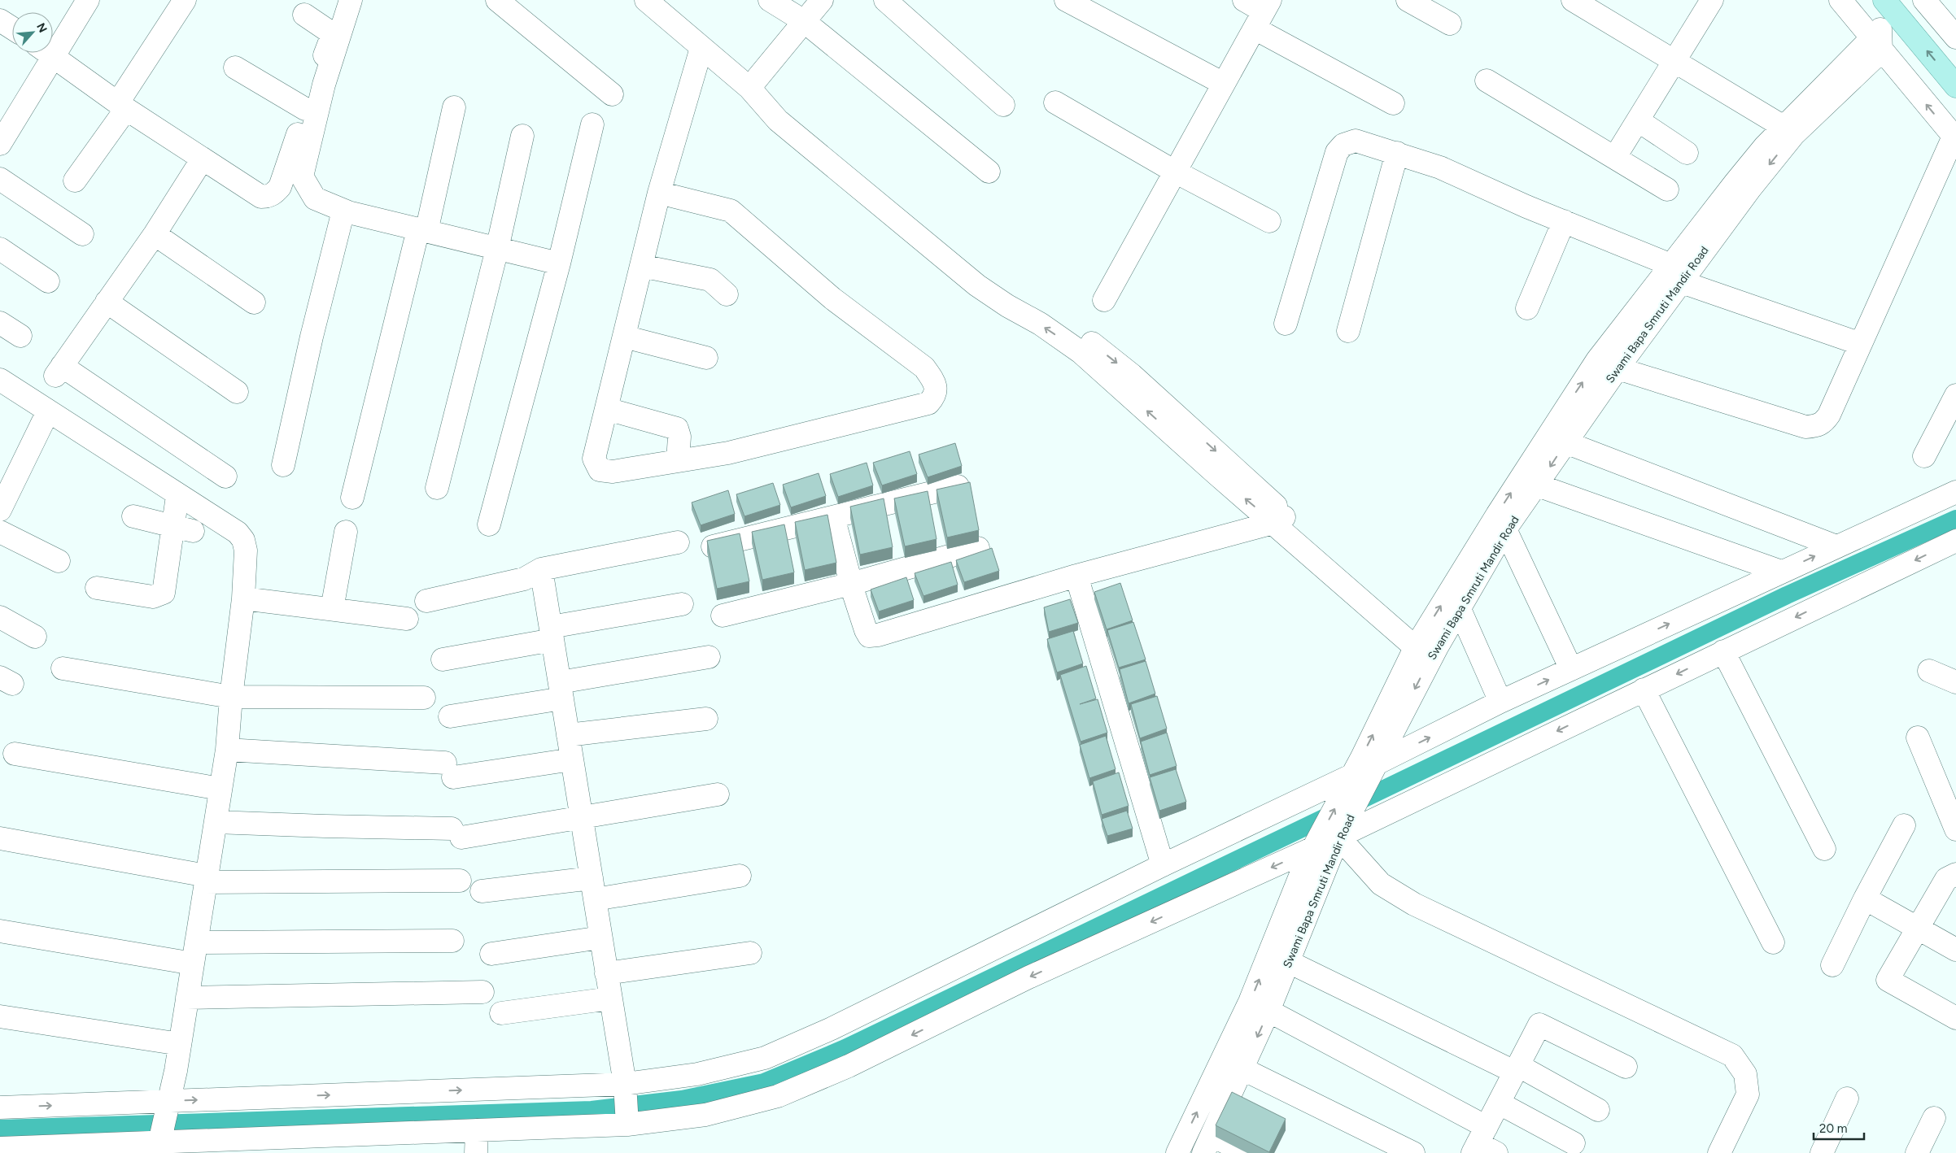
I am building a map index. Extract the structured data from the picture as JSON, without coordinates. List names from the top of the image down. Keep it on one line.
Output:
{"streets":{"street":["Swami Bapa Smruti Mandir Road"]},"scale_bar":"20 m","north":"top right"}
